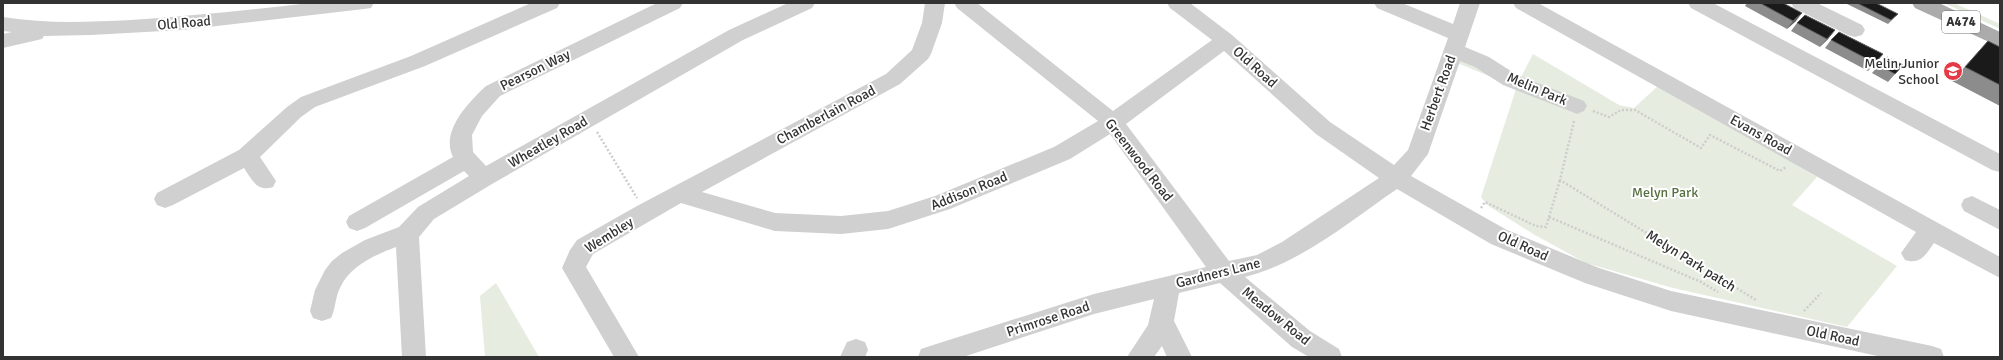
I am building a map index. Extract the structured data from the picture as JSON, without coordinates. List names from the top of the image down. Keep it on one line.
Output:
{"streets":{"main road":["A474"],"street":["Old Road","Pearson Way","Melin Park","Herbert Road","Chamberlain Road","Evans Road","Wheatley Road","Greenwood Road","Addison Road","Wembley","Gardners Lane","Meadow Road","Primrose Road"],"path":["Melyn Park patch"]},"crossings":[["Old Road","Herbert Road"],["Old Road","Addison Road"],["Old Road","Gardners Lane"],["Pearson Way","Wheatley Road"],["Melin Park","Herbert Road"],["Herbert Road","Gardners Lane"],["Chamberlain Road","Addison Road"],["Chamberlain Road","Wembley"],["Greenwood Road","Addison Road"],["Greenwood Road","Gardners Lane"],["Greenwood Road","Meadow Road"],["Addison Road","Wembley"],["Gardners Lane","Meadow Road"],["Gardners Lane","Primrose Road"]],"parks":["Melyn Park"],"places":{"school or university":["Melin Junior School"]}}
